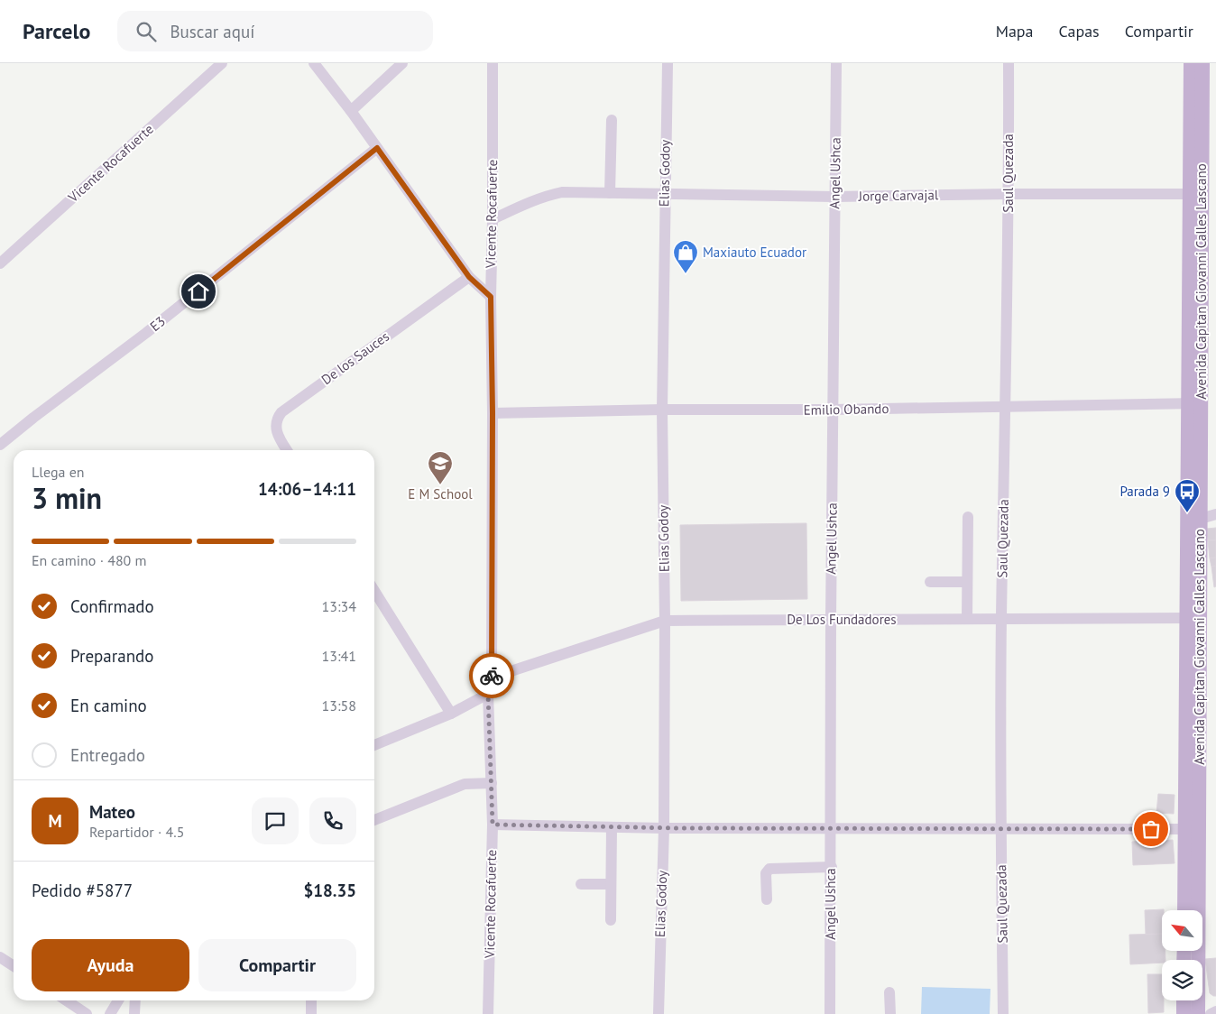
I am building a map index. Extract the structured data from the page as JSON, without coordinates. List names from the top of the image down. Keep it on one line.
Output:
{"streets":{"main road":["Avenida Capitan Giovanni Calles Lascano"],"street":["Vicente Rocafuerte","Elias Godoy","Angel Ushca","Saul Quezada","Jorge Carvajal","E3","De los Sauces","Emilio Obando","De Los Fundadores"]},"crossings":[["Vicente Rocafuerte","Jorge Carvajal"],["Vicente Rocafuerte","Emilio Obando"],["Vicente Rocafuerte","De Los Fundadores"],["Elias Godoy","Jorge Carvajal"],["Elias Godoy","Emilio Obando"],["Elias Godoy","De Los Fundadores"],["Angel Ushca","Jorge Carvajal"],["Angel Ushca","Emilio Obando"],["Angel Ushca","De Los Fundadores"],["Saul Quezada","Jorge Carvajal"],["Saul Quezada","Emilio Obando"],["Saul Quezada","De Los Fundadores"],["Jorge Carvajal","Avenida Capitan Giovanni Calles Lascano"],["Avenida Capitan Giovanni Calles Lascano","Emilio Obando"],["Avenida Capitan Giovanni Calles Lascano","De Los Fundadores"]],"places":{"shop":["Maxiauto Ecuador"],"school or university":["E M School"],"bus stop":["Parada 9"]},"north":"top left","page":{"header":"Parcelo","search":"Buscar aquí","nav":["Mapa","Capas","Compartir"],"heading":["3 min","Llega en","14:06–14:11"],"panel":["Mateo","Repartidor · 4.5","Pedido #5877","$18.35"],"bar":"En camino · 480 m","list":[["Confirmado","13:34"],["Preparando","13:41"],["En camino","13:58"],"Entregado"],"round":"M","buttons":["Ayuda","Compartir"]}}
